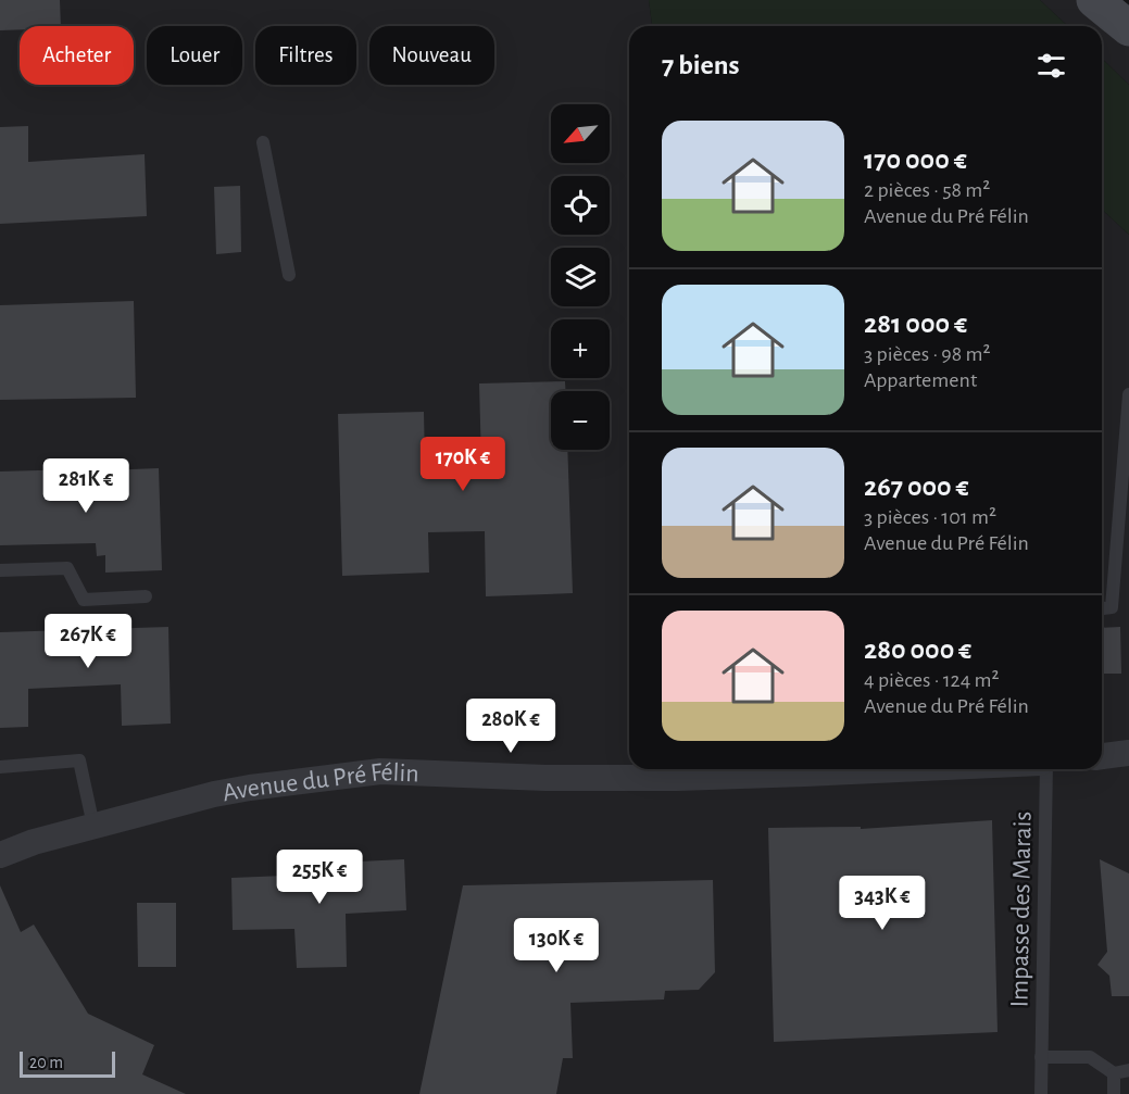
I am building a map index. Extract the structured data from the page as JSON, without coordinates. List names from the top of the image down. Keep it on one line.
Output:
{"streets":{"street":["Avenue du Pré Félin"],"lane":["Impasse des Marais"]},"scale_bar":"20 m","north":"bottom left","page":{"chip":["Acheter","Louer","Filtres","Nouveau"],"heading":"7 biens","map_buttons":["+","−"],"list":[{"name":"170 000 €","note":"2 pièces · 58 m² · Avenue du Pré Félin"},{"name":"281 000 €","note":"3 pièces · 98 m² · Appartement"},{"name":"267 000 €","note":"3 pièces · 101 m² · Avenue du Pré Félin"},{"name":"280 000 €","note":"4 pièces · 124 m² · Avenue du Pré Félin"}],"price":["170K €","281K €","267K €","280K €","255K €","343K €","130K €"],"scale":"20 m"}}
